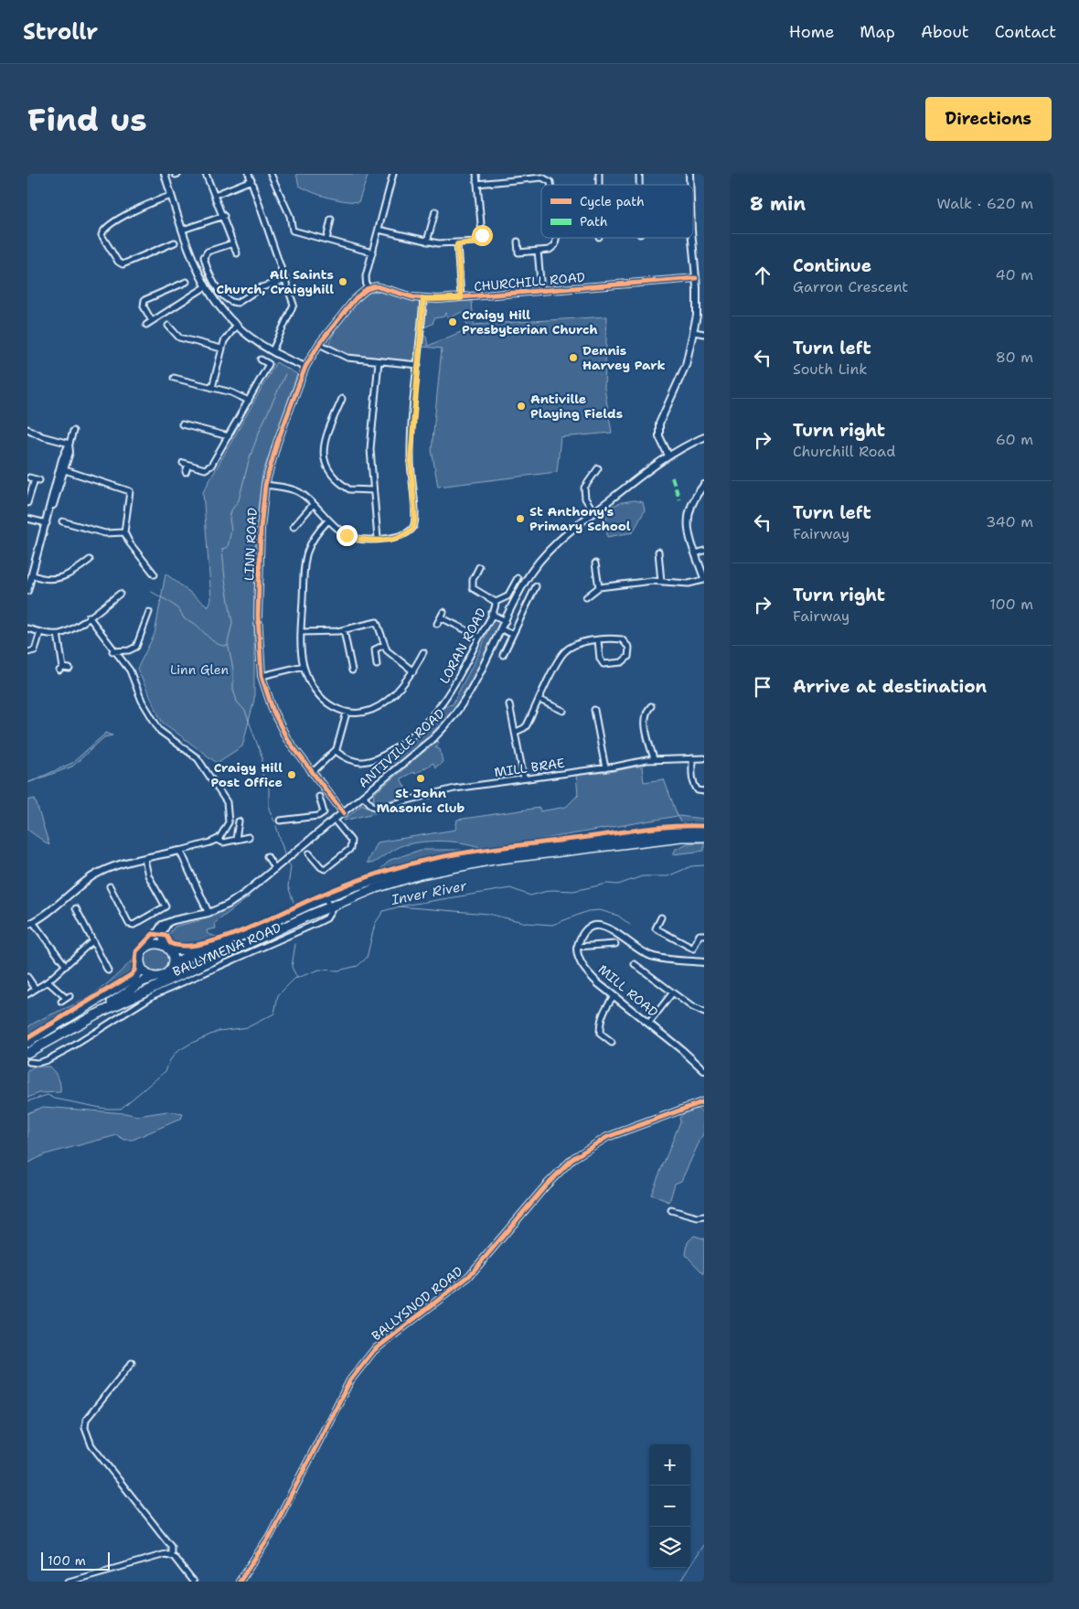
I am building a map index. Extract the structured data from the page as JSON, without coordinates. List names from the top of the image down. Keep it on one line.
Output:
{"streets":{"highway":["BALLYMENA ROAD"],"street":["CHURCHILL ROAD","LINN ROAD","LORAN ROAD","ANTIVILLE ROAD","MILL BRAE","MILL ROAD","BALLYSNOD ROAD"]},"crossings":[["CHURCHILL ROAD","LINN ROAD"],["LINN ROAD","ANTIVILLE ROAD"],["ANTIVILLE ROAD","MILL BRAE"],["ANTIVILLE ROAD","BALLYMENA ROAD"]],"water":["Inver River"],"parks":["Linn Glen"],"places":["All Saints Church, Craigyhill","Craigy Hill Presbyterian Church","Dennis Harvey Park","Antiville Playing Fields","St Anthony's Primary School","Craigy Hill Post Office","St John Masonic Club"],"legend":["Cycle path","Path"],"scale_bar":"100 m","page":{"header":"Strollr","nav":["Home","Map","About","Contact"],"buttons":"Directions","title":"Find us","heading":["8 min","Walk · 620 m"],"list":[["Continue","Garron Crescent","40 m"],["Turn left","South Link","80 m"],["Turn right","Churchill Road","60 m"],["Turn left","Fairway","340 m"],["Turn right","Fairway","100 m"],"Arrive at destination"],"map_buttons":["+","−"],"scale":"100 m"}}
